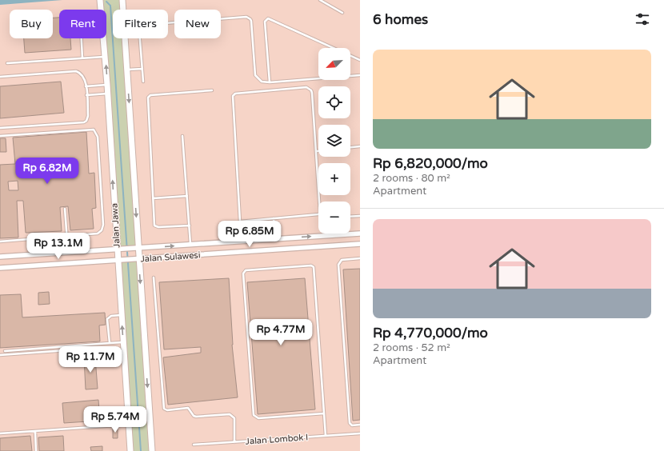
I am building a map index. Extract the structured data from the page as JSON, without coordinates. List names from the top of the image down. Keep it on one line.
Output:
{"streets":{"street":["Jalan Jawa","Jalan Sulawesi"],"lane":["Jalan Lombok I"]},"crossings":[["Jalan Jawa","Jalan Sulawesi"]],"north":"bottom left","page":{"heading":"6 homes","chip":["Buy","Rent","Filters","New"],"list":[{"name":"Rp 6,820,000/mo","note":"2 rooms · 80 m² · Apartment"},{"name":"Rp 4,770,000/mo","note":"2 rooms · 52 m² · Apartment"}],"map_buttons":["+","−"],"price":["Rp 6.82M","Rp 6.85M","Rp 13.1M","Rp 4.77M","Rp 11.7M","Rp 5.74M"]}}
